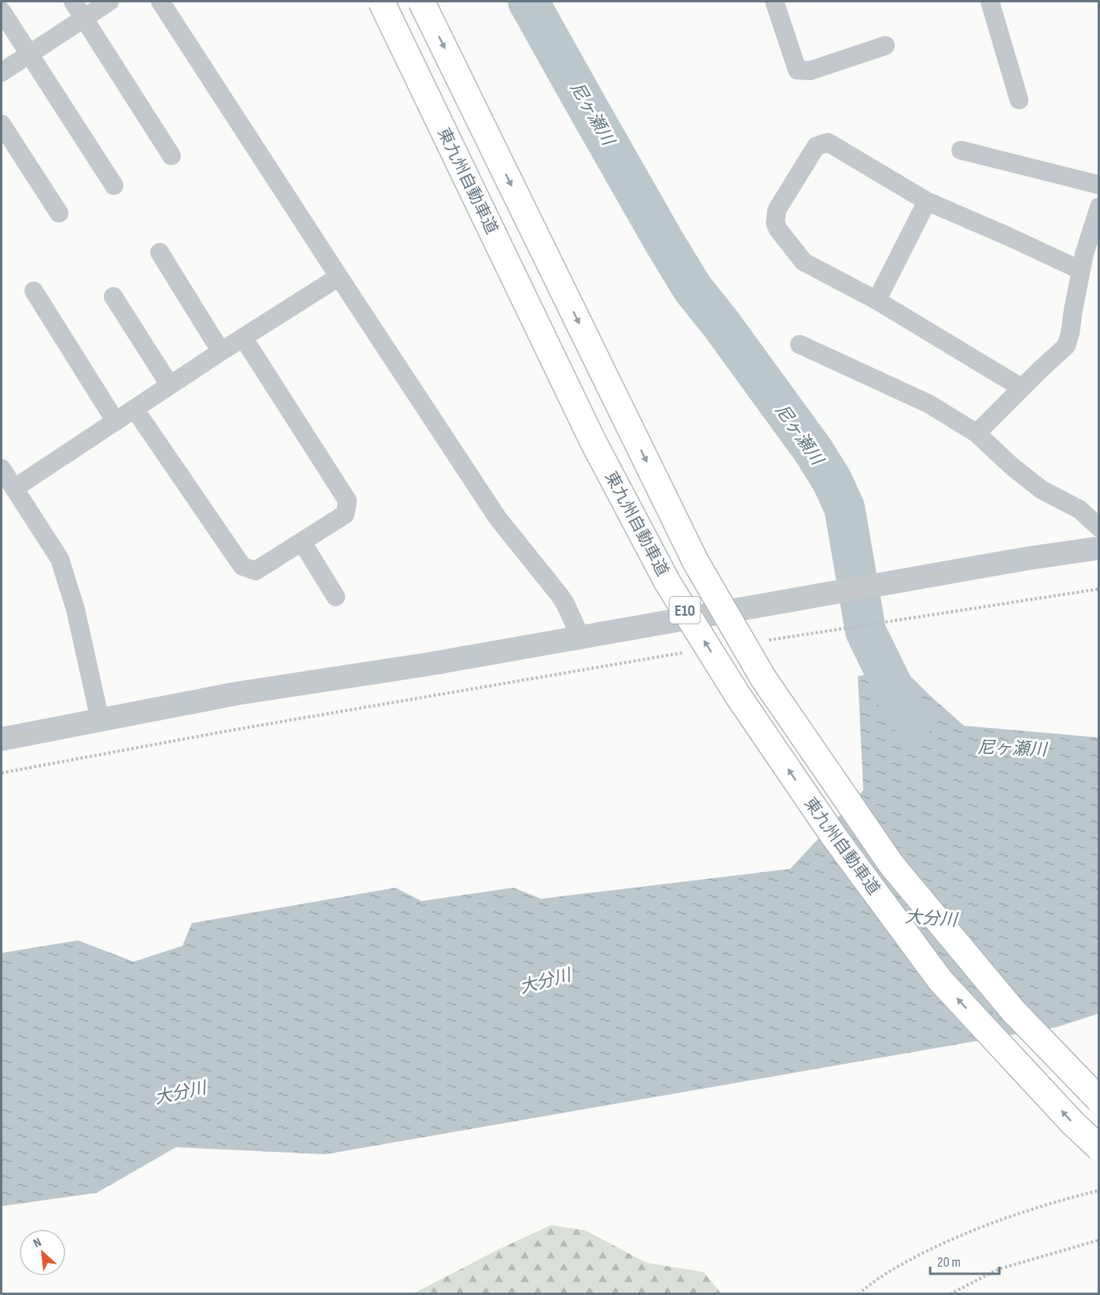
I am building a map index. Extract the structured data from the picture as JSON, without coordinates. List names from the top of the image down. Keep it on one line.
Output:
{"streets":{"highway":["東九州自動車道","E10"]},"water":["尼ヶ瀬川","大分川"],"scale_bar":"20 m","north":"top left"}
